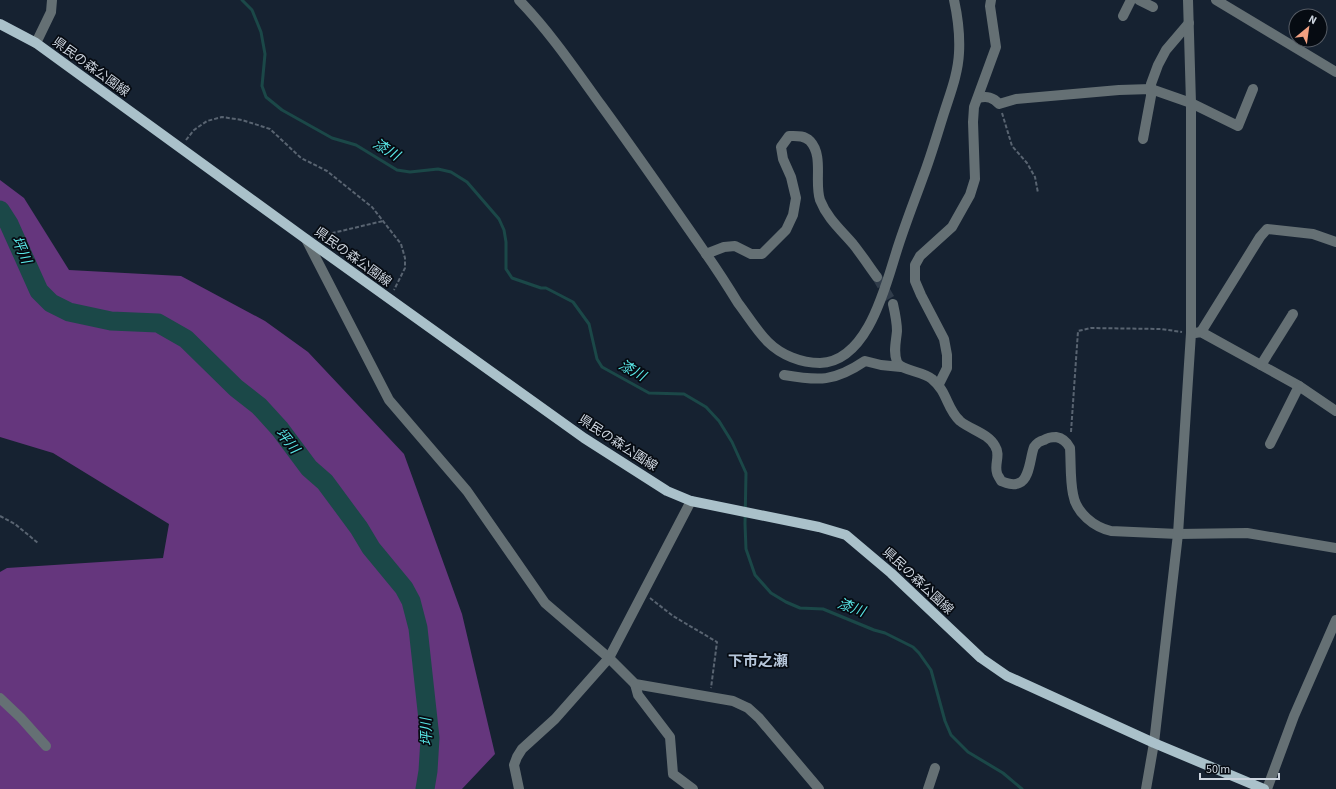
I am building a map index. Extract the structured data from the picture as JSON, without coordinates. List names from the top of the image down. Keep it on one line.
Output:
{"streets":{"main road":["県民の森公園線"]},"districts":["下市之瀬"],"water":["漆川","坪川"],"scale_bar":"50 m","north":"top right"}
